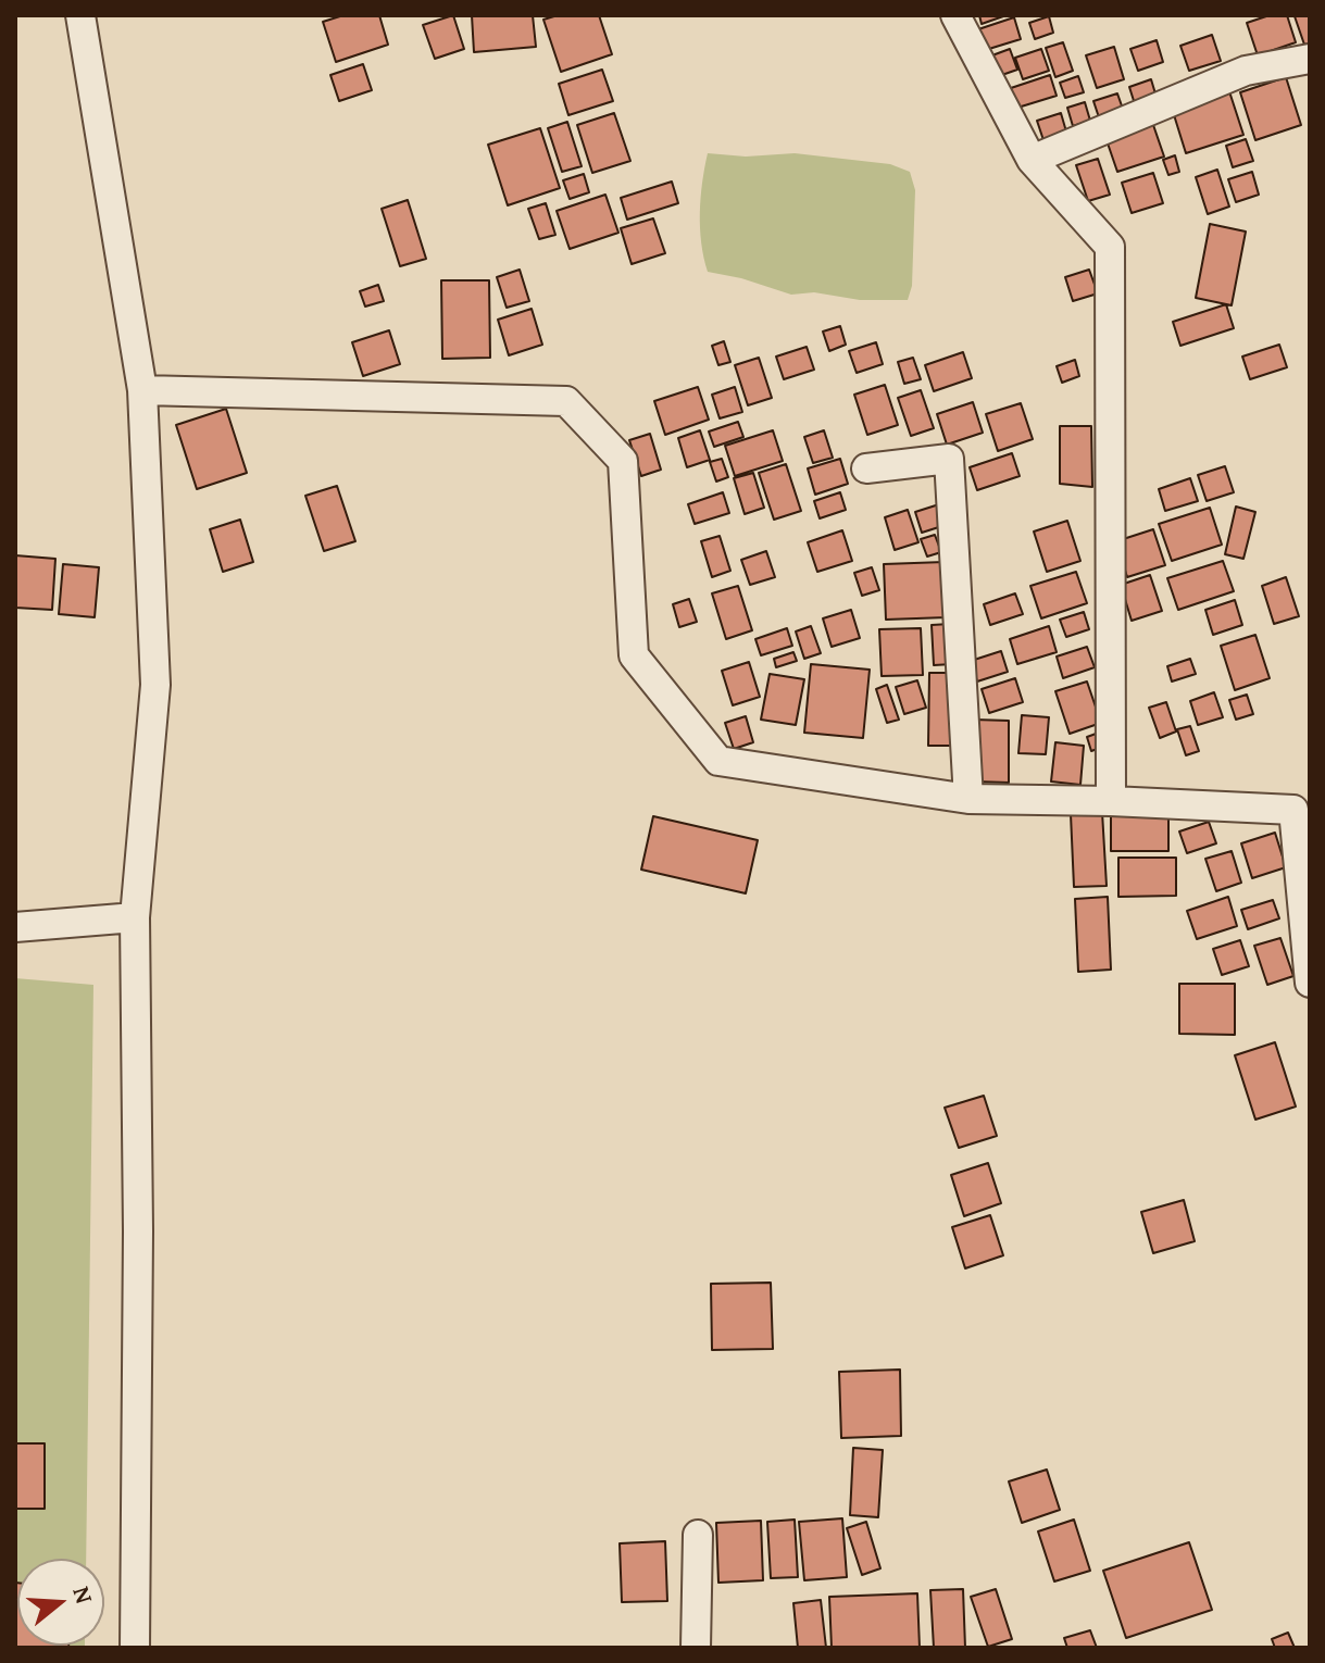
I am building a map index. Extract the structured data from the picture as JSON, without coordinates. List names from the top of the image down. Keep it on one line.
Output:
{"north":"right"}
